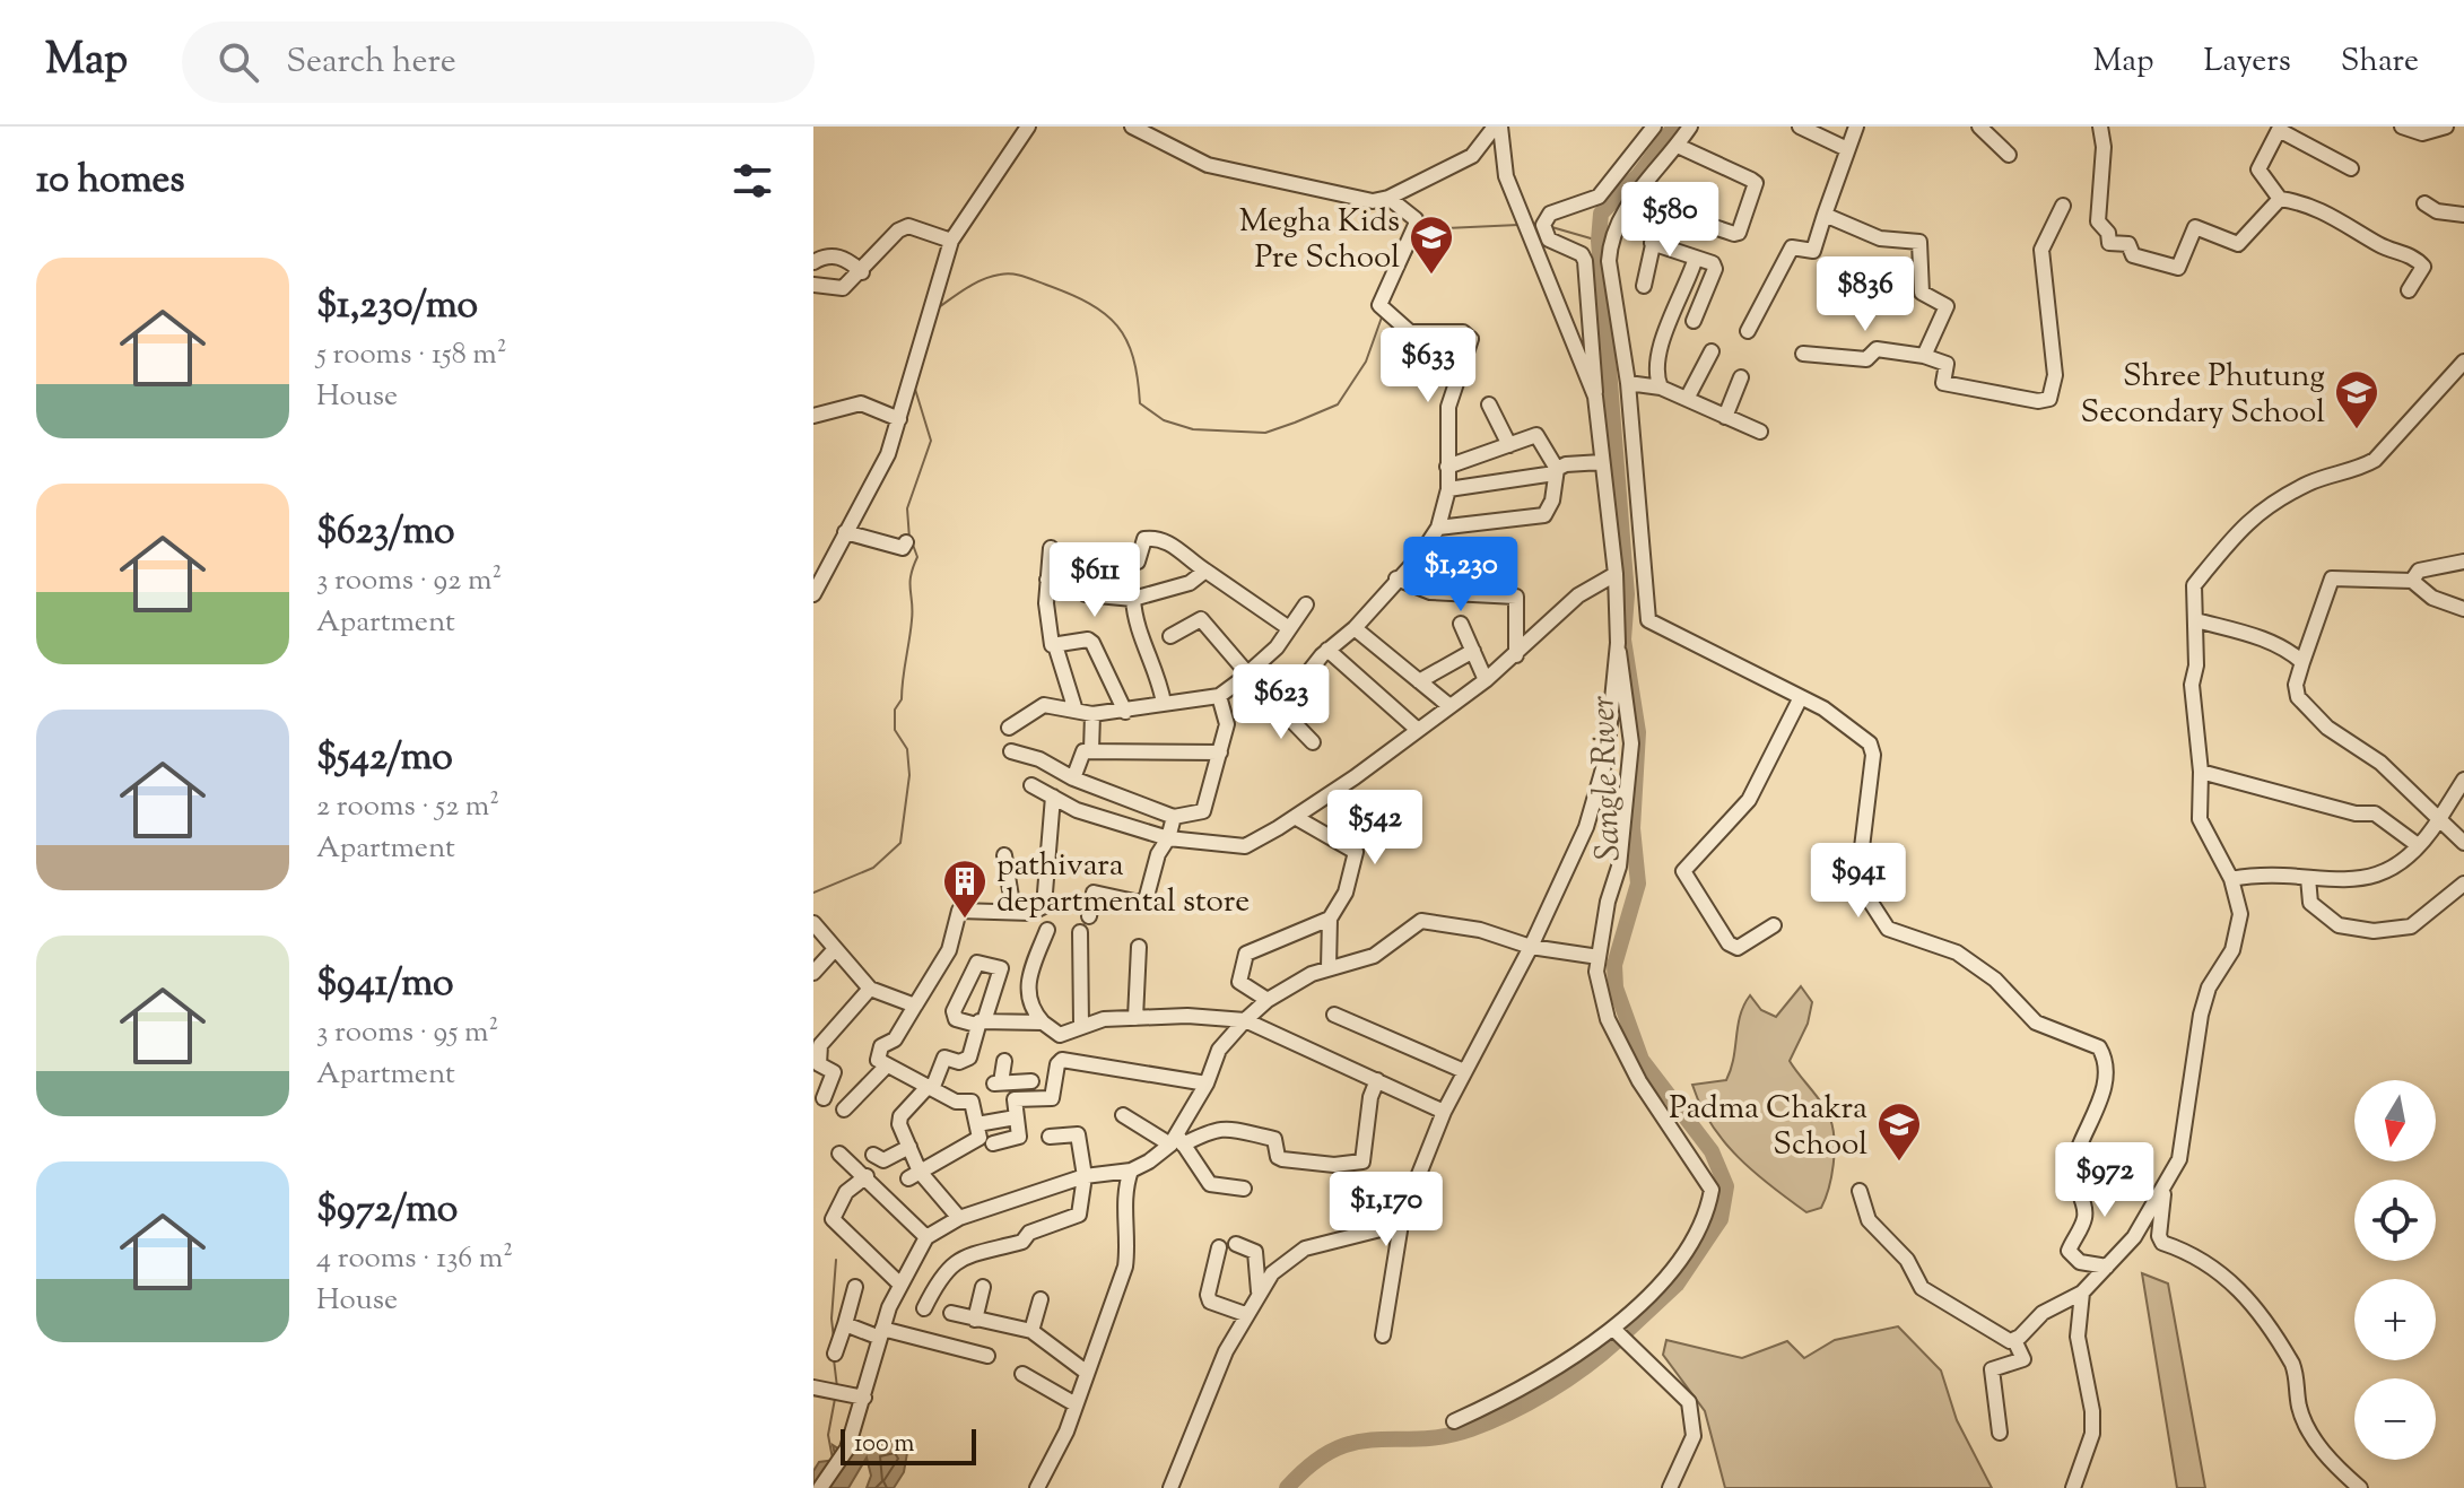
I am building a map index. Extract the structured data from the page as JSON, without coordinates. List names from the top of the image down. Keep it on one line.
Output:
{"water":["Sangle River"],"places":{"school or university":["Megha Kids Pre School","Shree Phutung Secondary School","Padma Chakra School"],"building":["pathivara departmental store"]},"scale_bar":"100 m","north":"bottom","page":{"header":"Map","search":"Search here","nav":["Map","Layers","Share"],"heading":"10 homes","price":["$580","$836","$633","$1,230","$611","$623","$542","$941","$972","$1,170"],"list":[{"name":"$1,230/mo","note":"5 rooms · 158 m² · House"},{"name":"$623/mo","note":"3 rooms · 92 m² · Apartment"},{"name":"$542/mo","note":"2 rooms · 52 m² · Apartment"},{"name":"$941/mo","note":"3 rooms · 95 m² · Apartment"},{"name":"$972/mo","note":"4 rooms · 136 m² · House"}],"map_buttons":["+","−"],"scale":"100 m"}}
